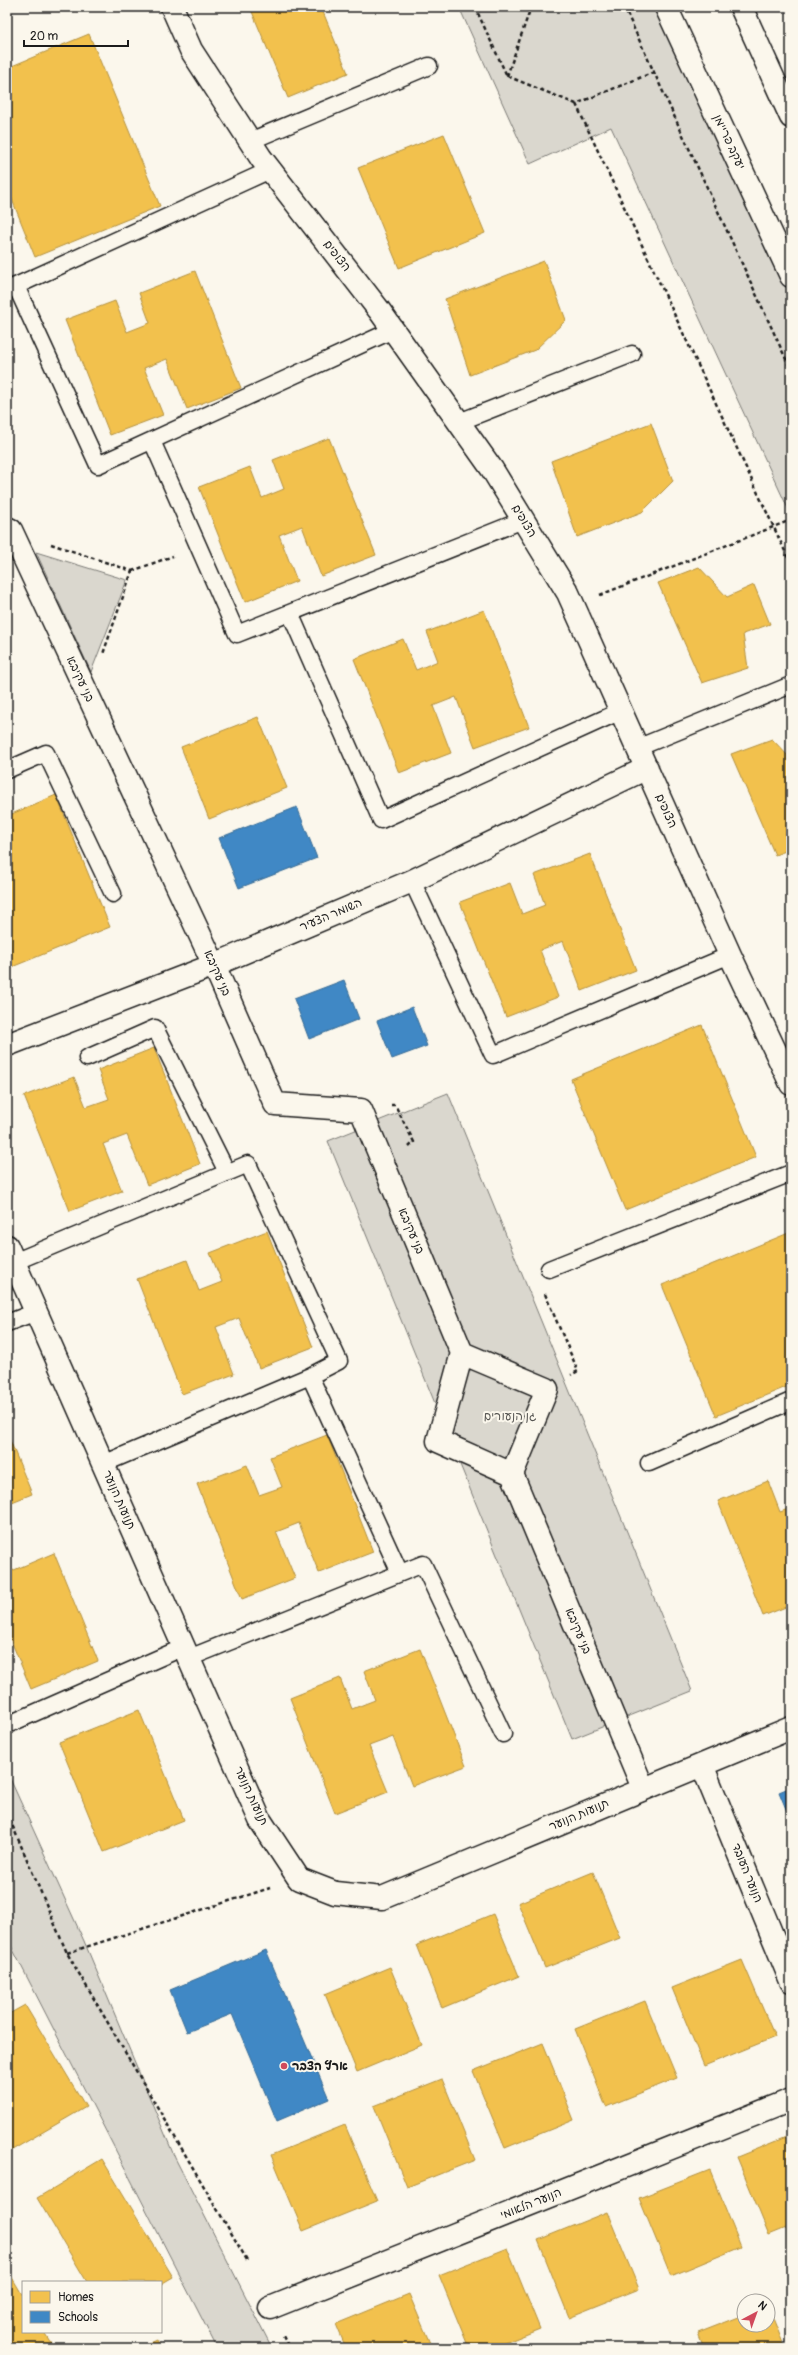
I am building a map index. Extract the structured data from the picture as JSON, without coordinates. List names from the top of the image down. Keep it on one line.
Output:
{"streets":{"street":["יעקב פריימן","הצופים","בני עקיבא","השומר הצעיר","תנועות הנוער","הנוער העובד","הנוער הלאומי"]},"crossings":[["הצופים","השומר הצעיר"],["בני עקיבא","השומר הצעיר"],["בני עקיבא","תנועות הנוער"],["תנועות הנוער","הנוער העובד"]],"parks":["גן הנעורים"],"places":["ארץ הצבר"],"legend":["Homes","Schools"],"scale_bar":"20 m","north":"top right"}
